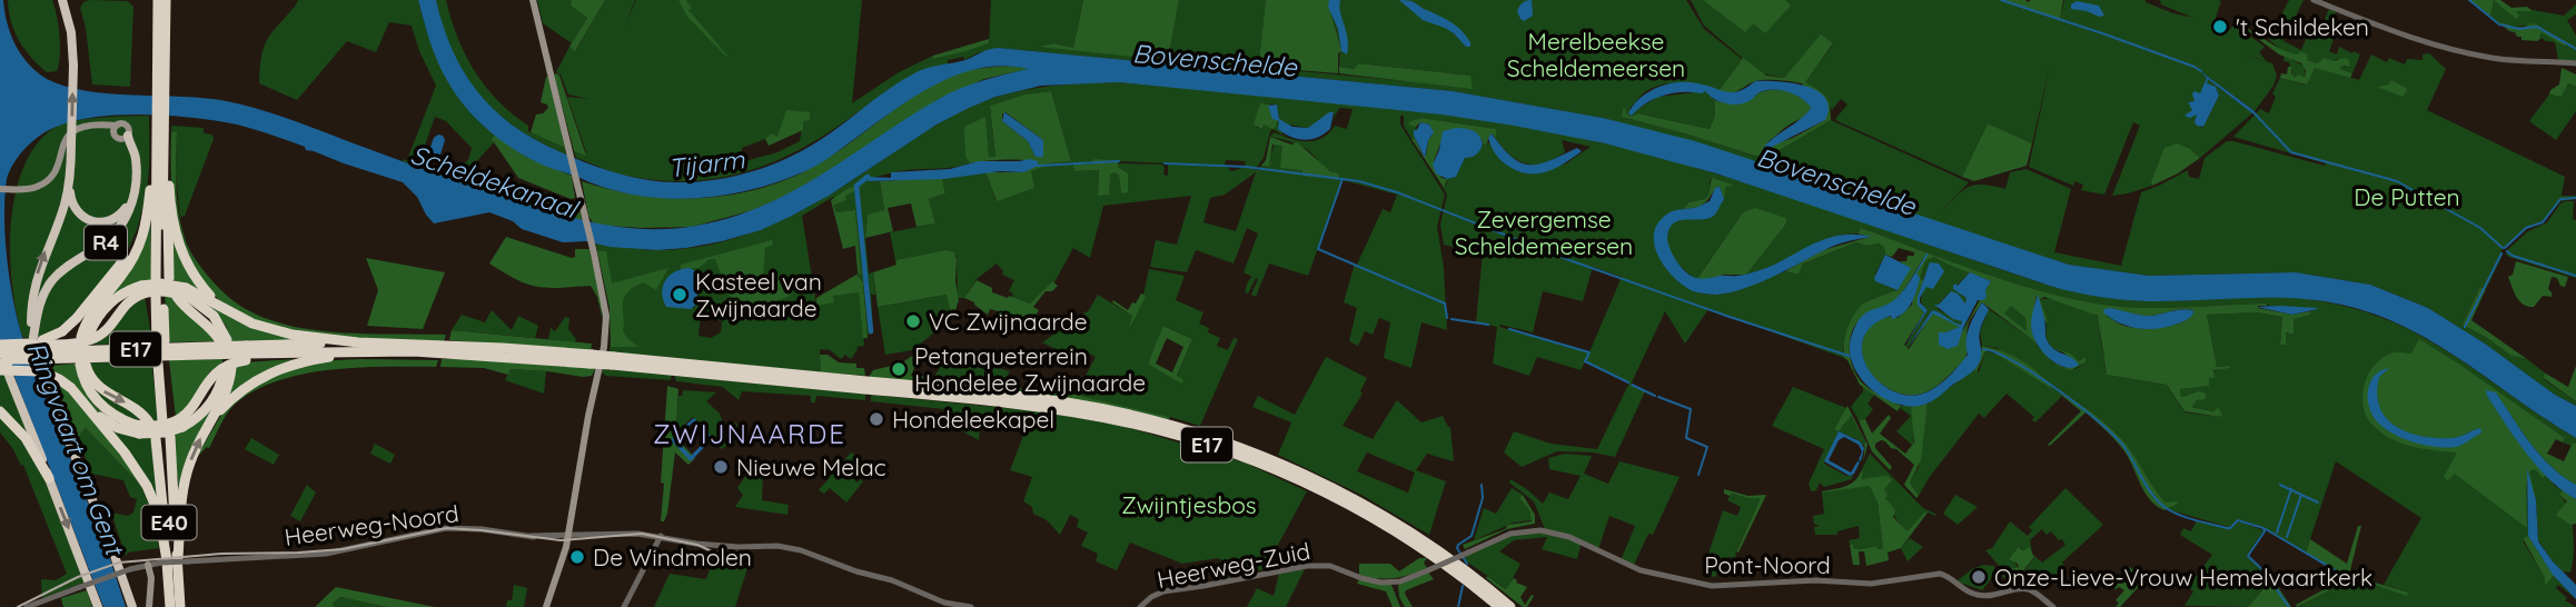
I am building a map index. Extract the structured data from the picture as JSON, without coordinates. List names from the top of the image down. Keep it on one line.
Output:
{"streets":{"highway":["R4","E17","E40"],"street":["Heerweg-Noord","Heerweg-Zuid","Pont-Noord"]},"crossings":[["E40","Heerweg-Noord"],["Heerweg-Zuid","Pont-Noord"]],"districts":["ZWIJNAARDE"],"water":["Bovenschelde","Tijarm","Scheldekanaal","Ringvaart om Gent"],"parks":["Merelbeekse Scheldemeersen","De Putten","Zevergemse Scheldemeersen","Zwijntjesbos"],"places":["'t Schildeken","Kasteel van Zwijnaarde","VC Zwijnaarde","Petanqueterrein Hondelee Zwijnaarde","Hondeleekapel","Nieuwe Melac","De Windmolen","Onze-Lieve-Vrouw Hemelvaartkerk"]}
